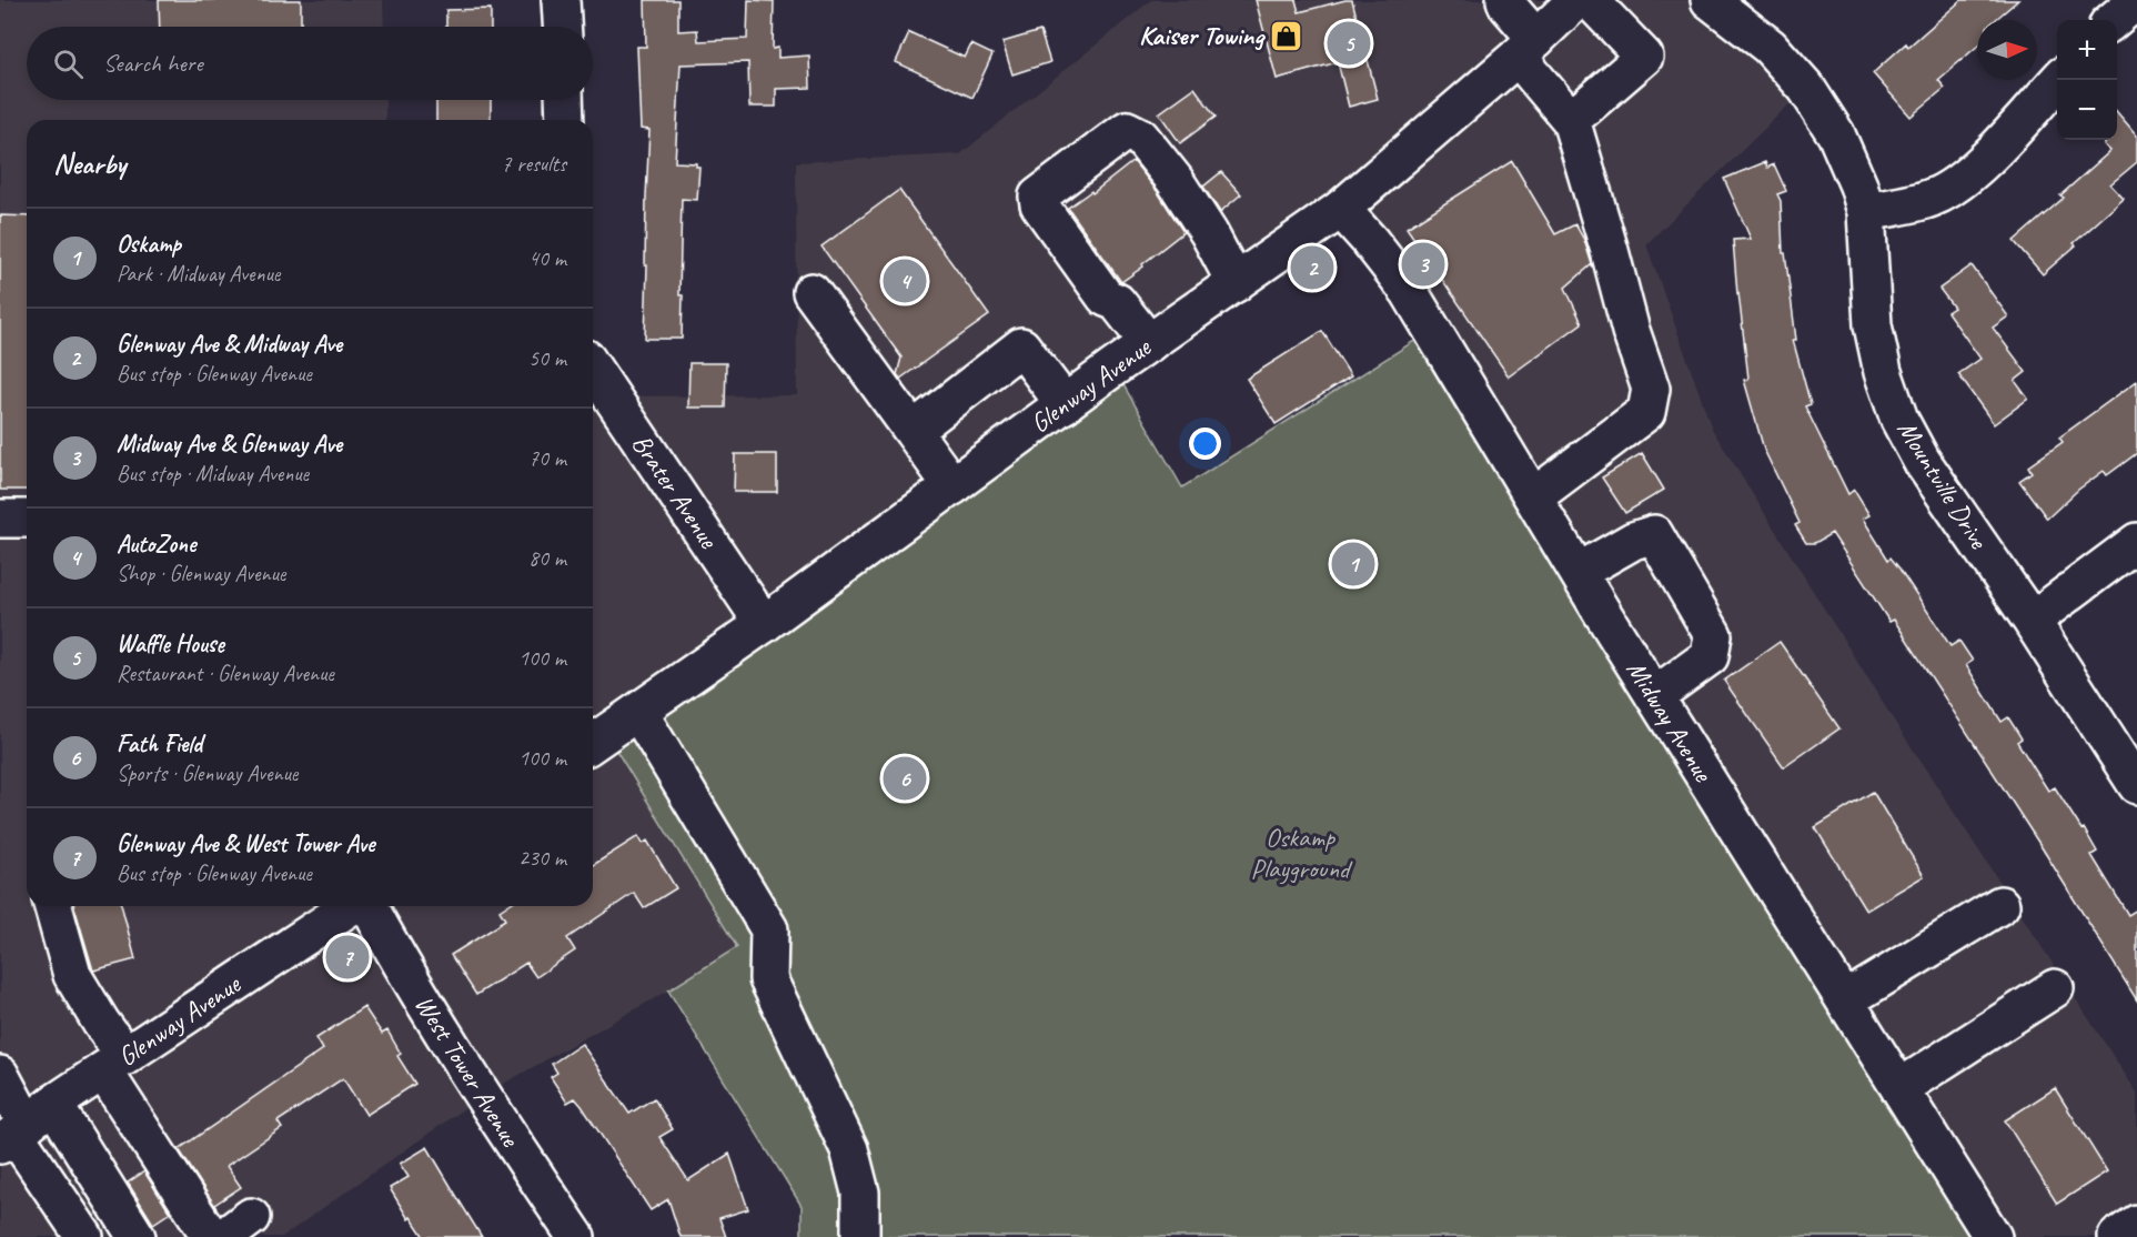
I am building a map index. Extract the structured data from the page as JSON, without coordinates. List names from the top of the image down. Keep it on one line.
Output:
{"streets":{"street":["Glenway Avenue","Mountville Drive","Brater Avenue","Midway Avenue","West Tower Avenue"]},"crossings":[["Glenway Avenue","Brater Avenue"],["Glenway Avenue","Midway Avenue"]],"parks":["Oskamp Playground"],"places":{"shop":["Kaiser Towing"]},"north":"right","page":{"pins":["5","3","2","4","1","6","7"],"map_buttons":["+","−"],"search":"Search here","heading":["Nearby","7 results"],"list":[{"mark":"1","name":"Oskamp","note":"Park · Midway Avenue","value":"40 m"},{"mark":"2","name":"Glenway Ave & Midway Ave","note":"Bus stop · Glenway Avenue","value":"50 m"},{"mark":"3","name":"Midway Ave & Glenway Ave","note":"Bus stop · Midway Avenue","value":"70 m"},{"mark":"4","name":"AutoZone","note":"Shop · Glenway Avenue","value":"80 m"},{"mark":"5","name":"Waffle House","note":"Restaurant · Glenway Avenue","value":"100 m"},{"mark":"6","name":"Fath Field","note":"Sports · Glenway Avenue","value":"100 m"},{"mark":"7","name":"Glenway Ave & West Tower Ave","note":"Bus stop · Glenway Avenue","value":"230 m"}]}}
